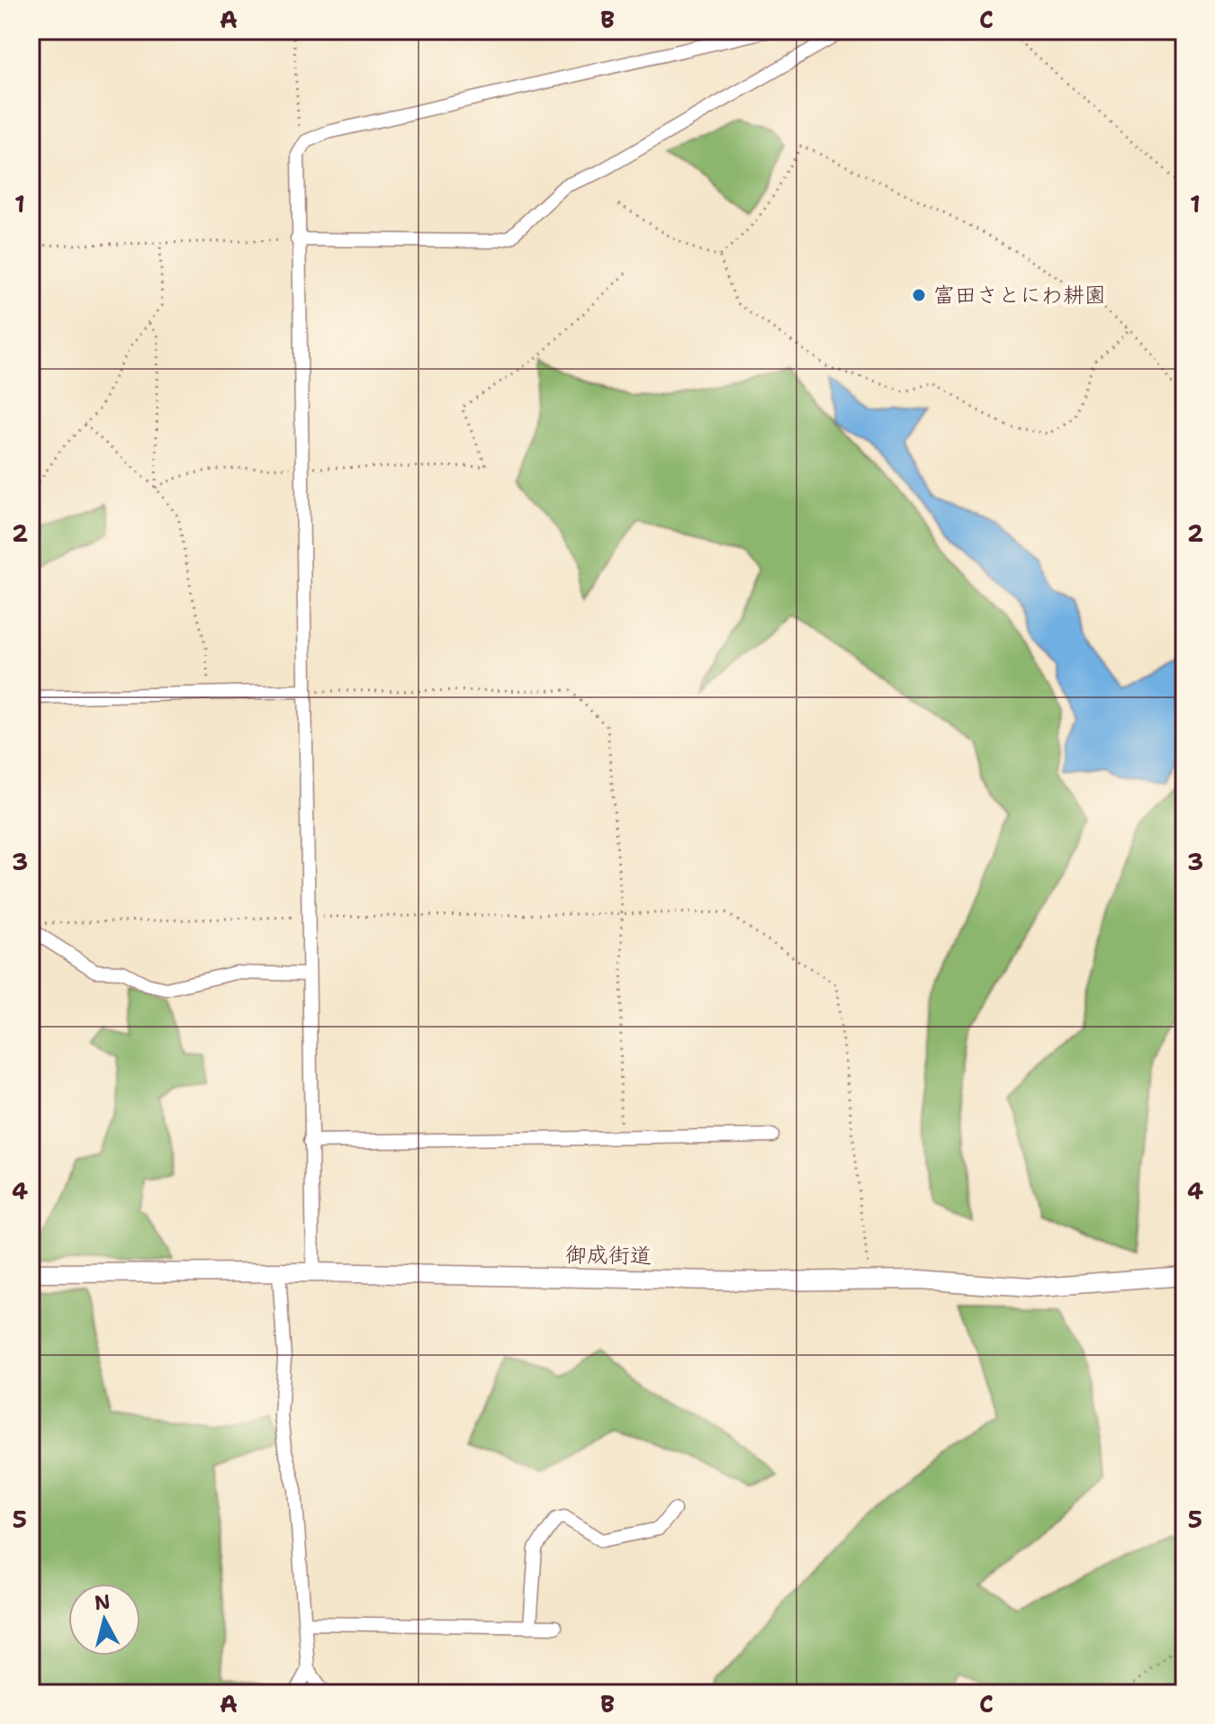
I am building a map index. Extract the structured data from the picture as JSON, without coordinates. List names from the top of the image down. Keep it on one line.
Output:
{"streets":{"street":["御成街道"]},"places":["富田さとにわ耕園"],"north":"top","grid":{"columns":["A","B","C"],"rows":["1","2","3","4","5"]}}
